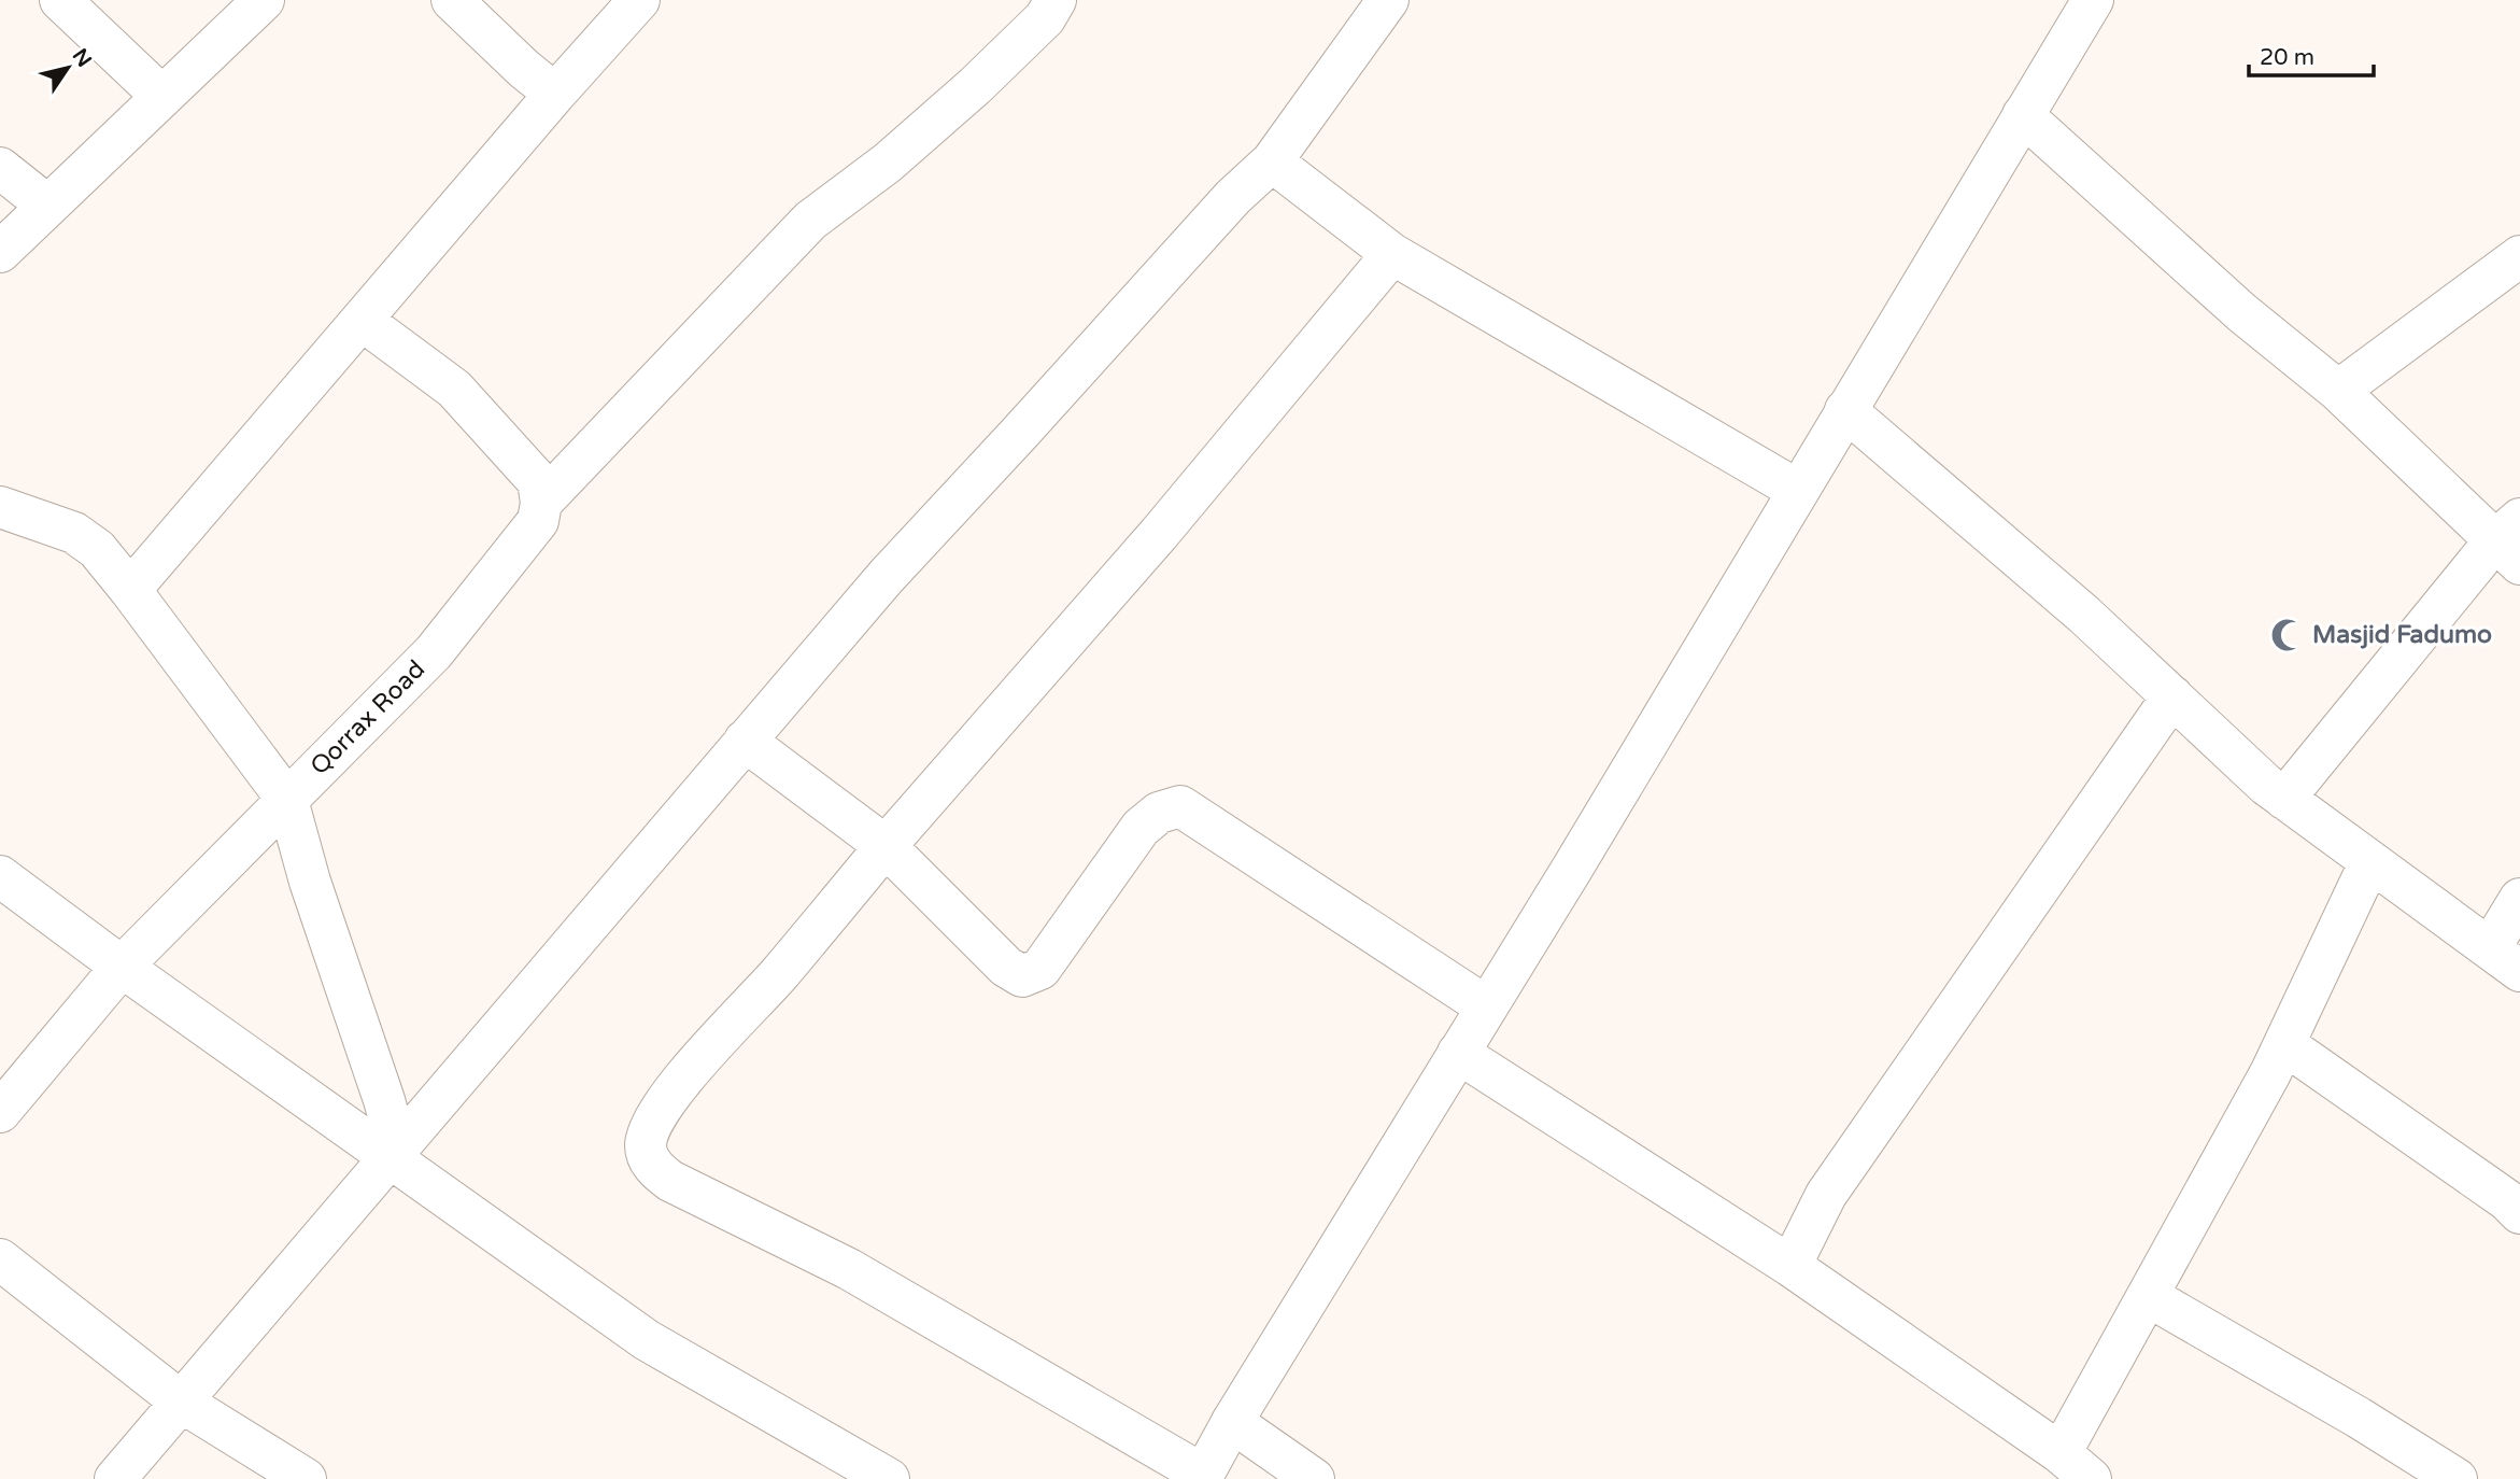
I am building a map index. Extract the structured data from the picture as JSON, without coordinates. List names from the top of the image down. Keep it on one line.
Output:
{"streets":{"street":["Qorrax Road"]},"places":{"mosque":["Masjid Fadumo"]},"scale_bar":"20 m","north":"top right"}
